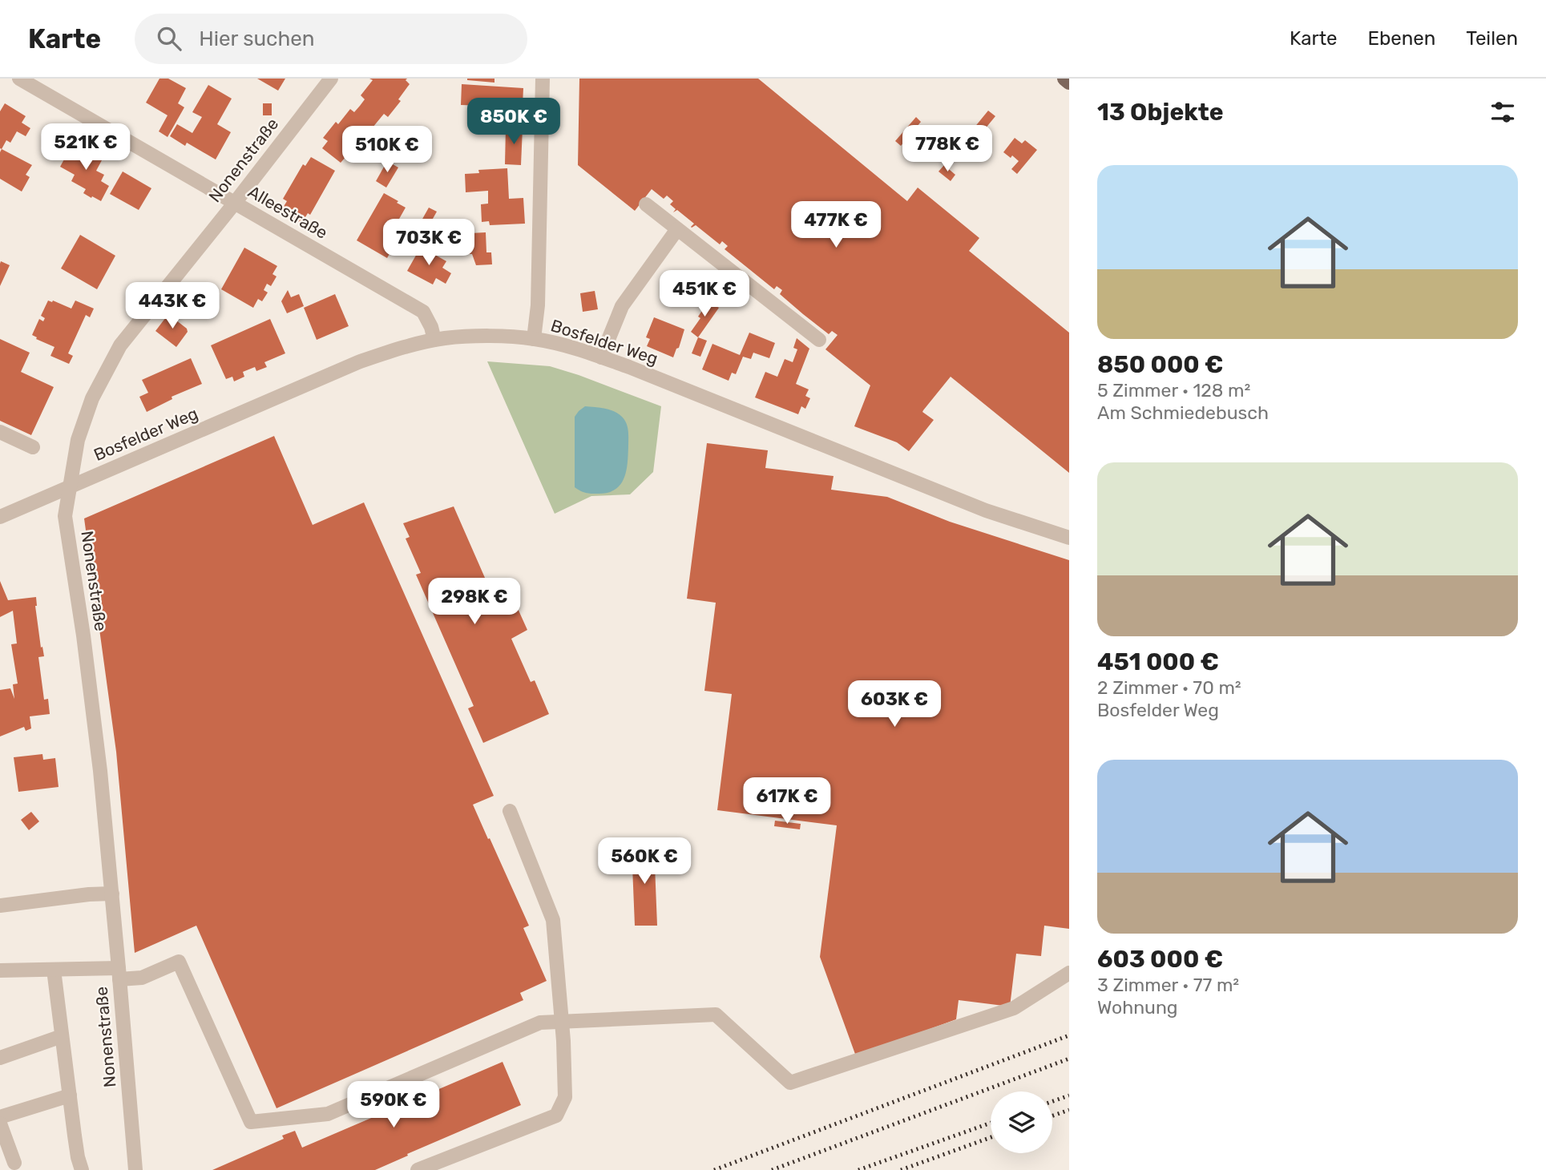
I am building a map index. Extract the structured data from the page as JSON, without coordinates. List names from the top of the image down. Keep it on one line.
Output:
{"streets":{"street":["Nonenstraße","Alleestraße","Bosfelder Weg"]},"crossings":[["Nonenstraße","Alleestraße"],["Nonenstraße","Bosfelder Weg"],["Alleestraße","Bosfelder Weg"]],"page":{"header":"Karte","search":"Hier suchen","nav":["Karte","Ebenen","Teilen"],"heading":"13 Objekte","price":["850K €","521K €","778K €","510K €","477K €","703K €","451K €","443K €","298K €","603K €","617K €","560K €","590K €"],"list":[{"name":"850 000 €","note":"5 Zimmer · 128 m² · Am Schmiedebusch"},{"name":"451 000 €","note":"2 Zimmer · 70 m² · Bosfelder Weg"},{"name":"603 000 €","note":"3 Zimmer · 77 m² · Wohnung"}]}}
